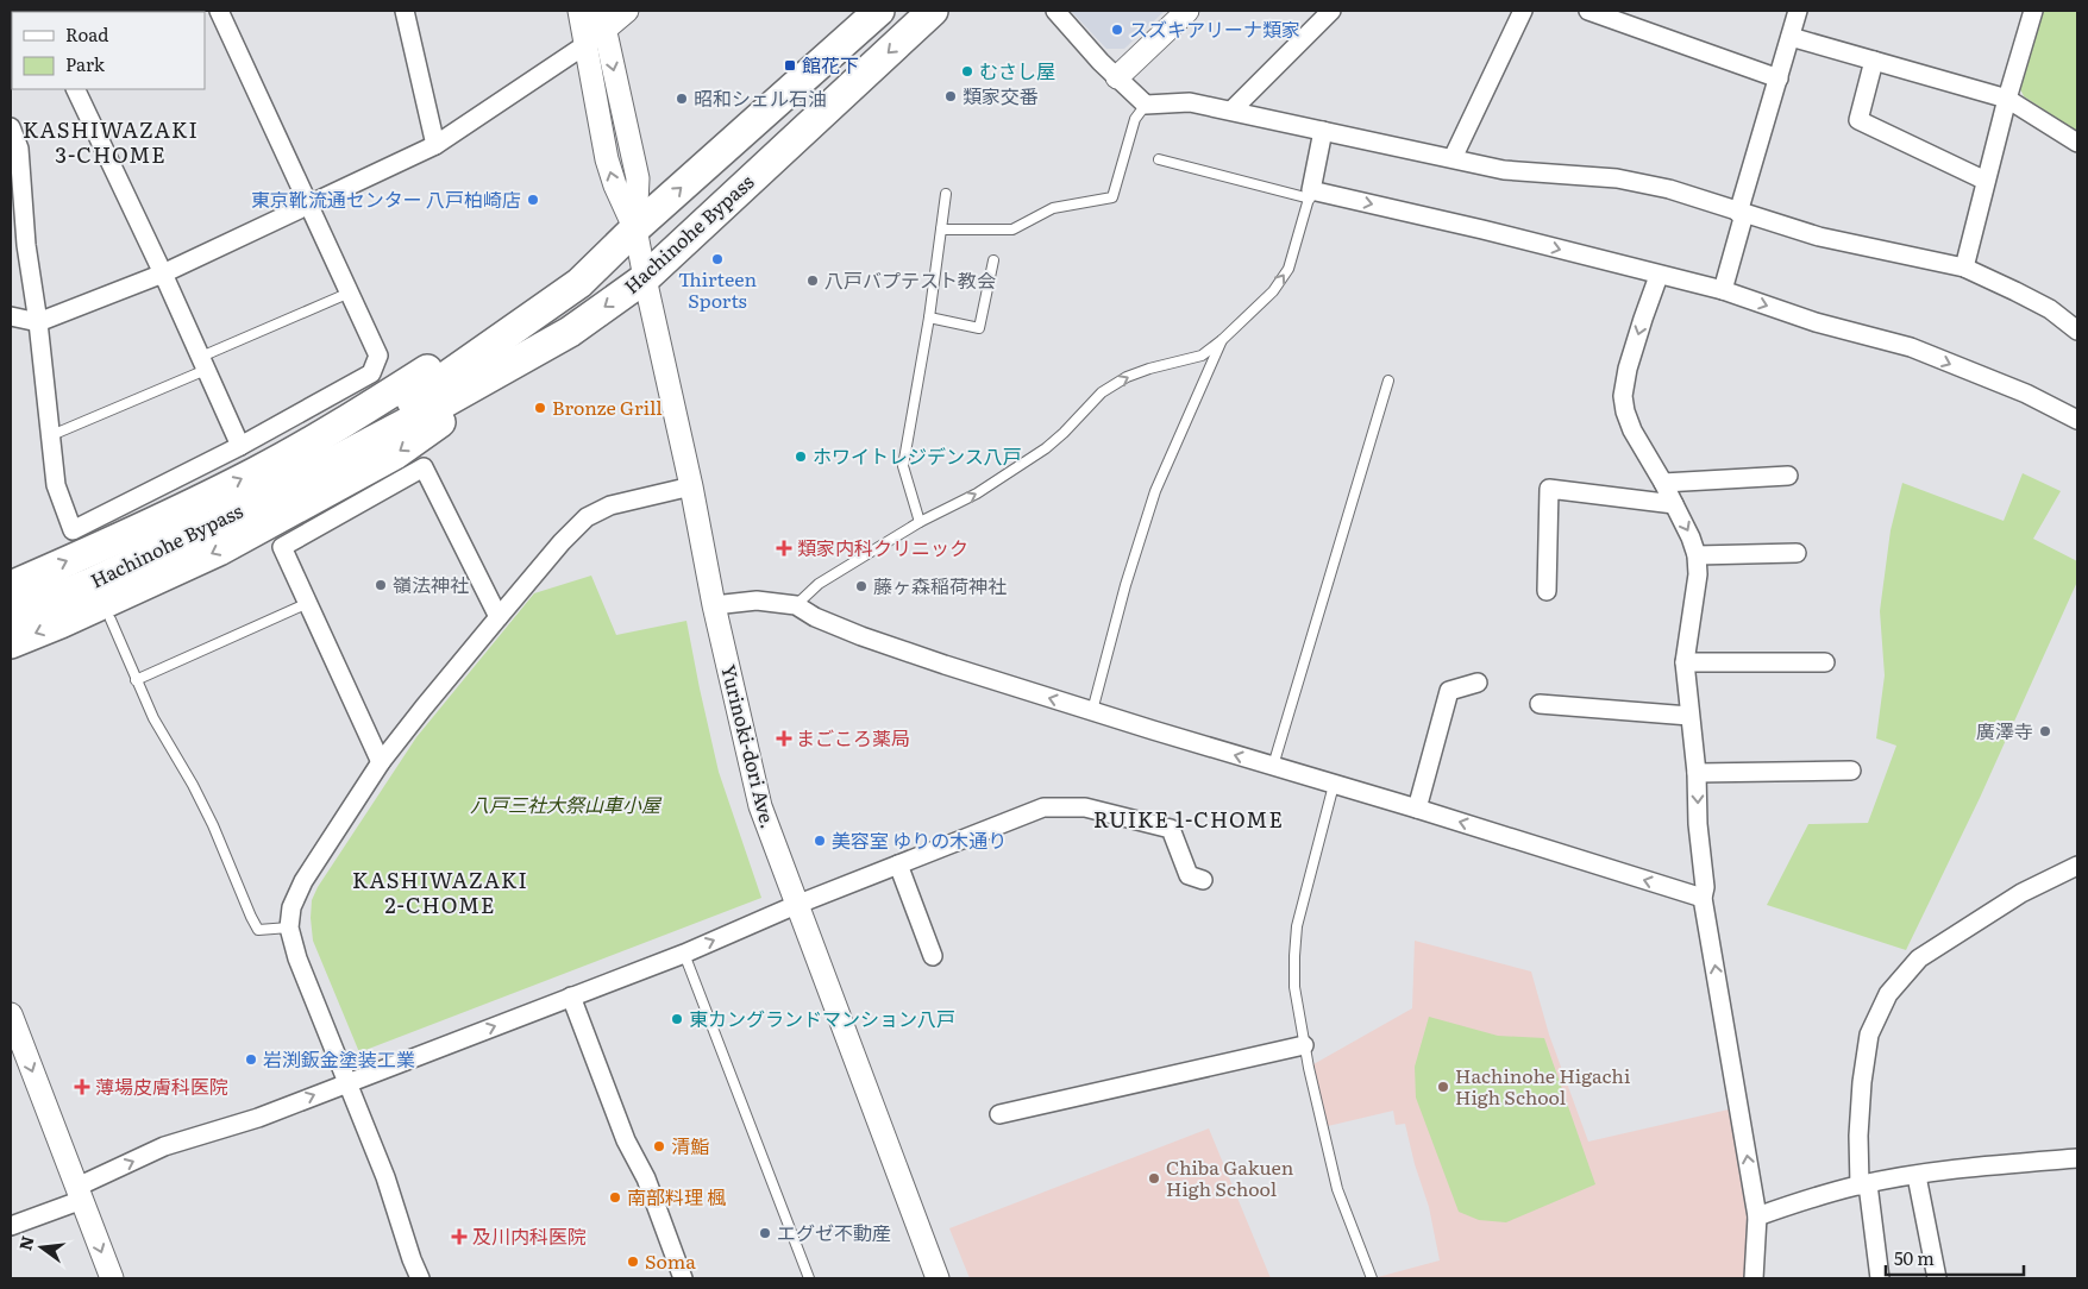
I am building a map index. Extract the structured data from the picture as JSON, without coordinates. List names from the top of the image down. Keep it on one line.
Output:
{"streets":{"highway":["Hachinohe Bypass"],"street":["Yurinoki-dori Ave."]},"crossings":[["Hachinohe Bypass","Yurinoki-dori Ave."]],"districts":["KASHIWAZAKI 3-CHOME","RUIKE 1-CHOME","KASHIWAZAKI 2-CHOME"],"parks":["八戸三社大祭山車小屋"],"places":{"other":["スズキアリーナ類家","むさし屋","類家交番","昭和シェル石油","東京靴流通センター 八戸柏崎店","Thirteen Sports","八戸バプテスト教会","Bronze Grill","ホワイトレジデンス八戸","嶺法神社","藤ヶ森稲荷神社","廣澤寺","美容室 ゆりの木通り","東カングランドマンション八戸","岩渕鈑金塗装工業","Hachinohe Higachi High School","清鮨","Chiba Gakuen High School","南部料理 楓","エグゼ不動産","Soma"],"transit":["館花下"],"health":["類家内科クリニック","まごころ薬局","薄場皮膚科医院","及川内科医院"]},"legend":["Road","Park"],"scale_bar":"50 m","north":"left"}
